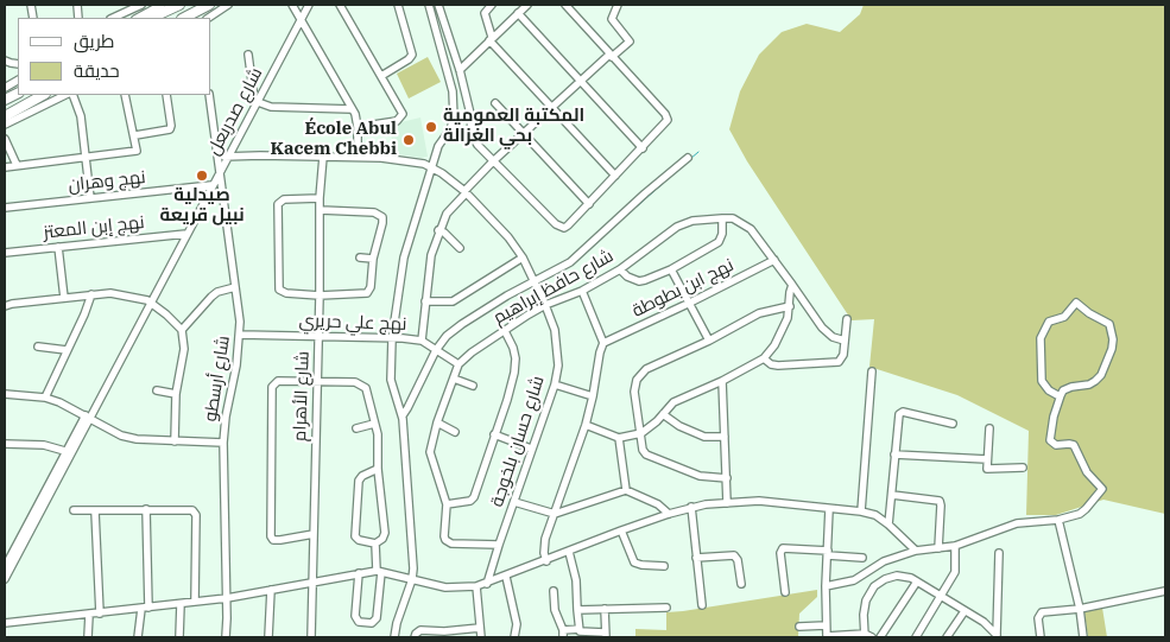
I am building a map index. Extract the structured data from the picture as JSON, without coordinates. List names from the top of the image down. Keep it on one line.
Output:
{"streets":{"street":["شارع صدربعل","نهج وهران","نهج إبن المعتز","شارع حافظ إبراهيم","نهج ابن بطوطة","نهج علي حريري","شارع أرسطو","شارع الأهرام","شارع حسان بلخوجة"]},"crossings":[["شارع صدربعل","نهج وهران"],["شارع صدربعل","نهج إبن المعتز"],["شارع صدربعل","شارع أرسطو"],["شارع صدربعل","شارع حسان بلخوجة"],["شارع حافظ إبراهيم","نهج ابن بطوطة"],["شارع حافظ إبراهيم","نهج علي حريري"],["شارع حافظ إبراهيم","شارع حسان بلخوجة"],["نهج علي حريري","شارع أرسطو"],["نهج علي حريري","شارع الأهرام"],["شارع الأهرام","شارع حسان بلخوجة"]],"places":["المكتبة العمومية بحي الغزالة","École Abul Kacem Chebbi","صيدلية نبيل قريعة"],"legend":["طريق","حديقة"]}
